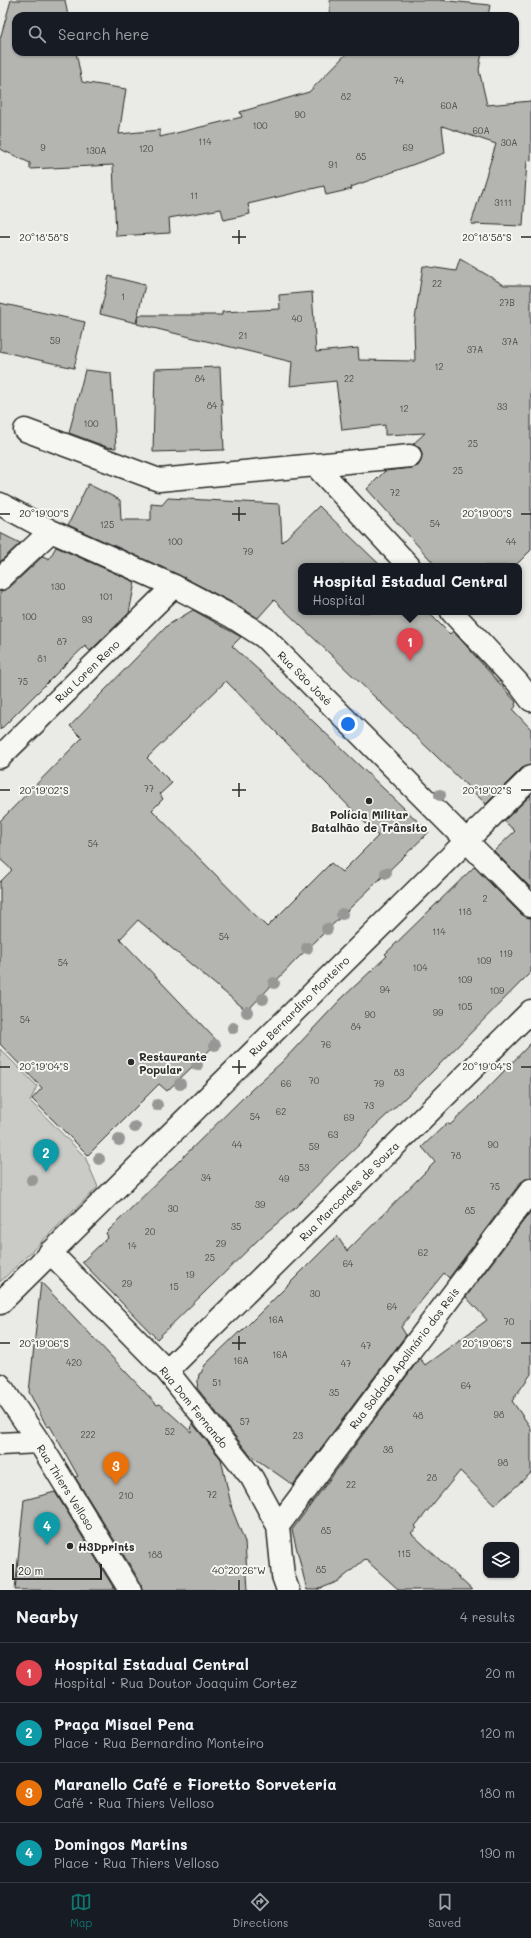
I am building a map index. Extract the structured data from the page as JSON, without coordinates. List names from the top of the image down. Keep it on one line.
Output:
{"streets":{"street":["Rua Loren Reno","Rua São José","Rua Bernardino Monteiro","Rua Marcondes de Souza","Rua Soldado Apolinário dos Reis","Rua Dom Fernando","Rua Thiers Velloso"]},"crossings":[["Rua Loren Reno","Rua São José"],["Rua São José","Rua Bernardino Monteiro"],["Rua Bernardino Monteiro","Rua Dom Fernando"],["Rua Marcondes de Souza","Rua Dom Fernando"],["Rua Soldado Apolinário dos Reis","Rua Dom Fernando"]],"places":["Polícia Militar Batalhão de Trânsito","Restaurante Popular","H3Dprints"],"house_numbers":["74","82","60A","90","100","60A","114","30A","9","69","120","130A","85","91","11","3111","22","1","27B","40","21","59","37A","37A","12","84","22","84","33","12","100","25","25","72","54","125","100","44","79","130","101","100","93","87","81","75","77","54","2","118","114","54","119","109","54","104","109","94","109","105","99","90","54","84","76","83","70","66","79","73","62","54","69","63","44","90","59","78","53","34","49","75","39","30","85","35","20","29","14","62","25","64","19","29","15","30","64","16A","70","47","16A","16A","420","47","51","64","35","98","48","57","52","222","23","38","98","28","22","72","210","85","115","188","85"],"scale_bar":"20 m","page":{"search":"Search here","popup":["Hospital Estadual Central","Hospital"],"pins":["1","2","3","4"],"scale":"20 m","heading":["Nearby","4 results"],"list":[{"mark":"1","name":"Hospital Estadual Central","note":"Hospital · Rua Doutor Joaquim Cortez","value":"20 m"},{"mark":"2","name":"Praça Misael Pena","note":"Place · Rua Bernardino Monteiro","value":"120 m"},{"mark":"3","name":"Maranello Café e Fioretto Sorveteria","note":"Café · Rua Thiers Velloso","value":"180 m"},{"mark":"4","name":"Domingos Martins","note":"Place · Rua Thiers Velloso","value":"190 m"}],"nav":["Map","Directions","Saved"]},"coordinates":["20°18'58\"S","20°19'00\"S","20°19'02\"S","20°19'04\"S","20°19'06\"S","40°20'26\"W"]}
